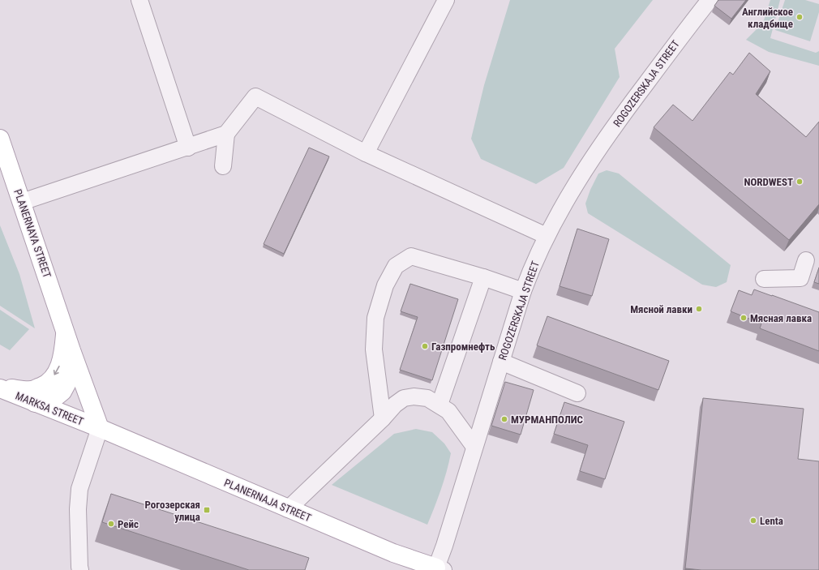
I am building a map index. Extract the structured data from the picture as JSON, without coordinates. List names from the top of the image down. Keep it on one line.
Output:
{"streets":{"main road":["PLANERNAYA STREET","MARKSA STREET","PLANERNAJA STREET"],"street":["ROGOZERSKAJA STREET"]},"crossings":[["ROGOZERSKAJA STREET","PLANERNAJA STREET"],["MARKSA STREET","PLANERNAJA STREET"]],"places":{"other":["Английское кладбище","NORDWEST","Мясной лавки","Мясная лавка","Газпромнефть","МУРМАНПОЛИС","Lenta","Рейс"],"transit":["Рогозерская улица"]}}
